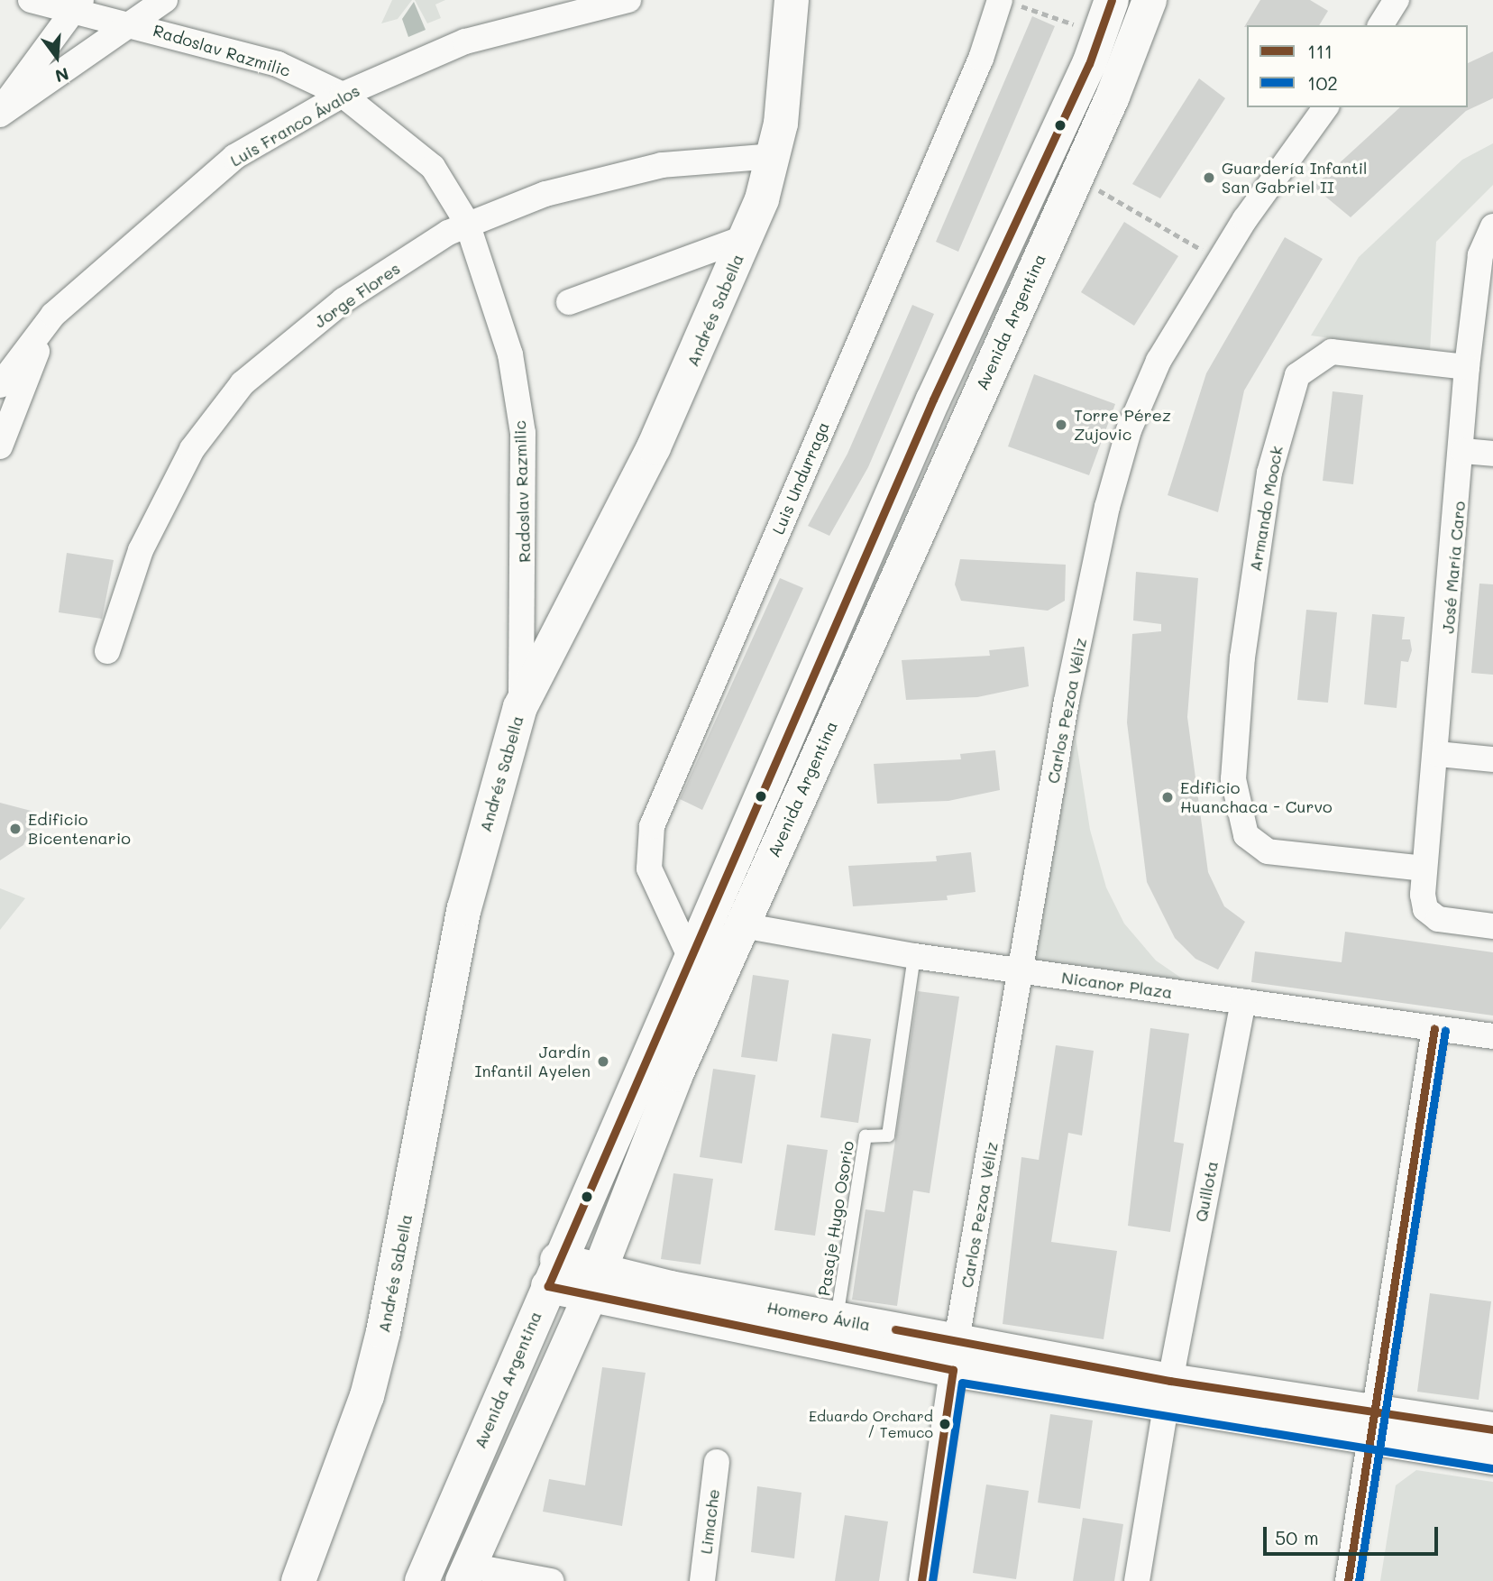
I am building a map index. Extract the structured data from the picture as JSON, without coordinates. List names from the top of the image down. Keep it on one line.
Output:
{"streets":{"main road":["Andrés Sabella","Avenida Argentina","Homero Ávila"],"street":["Radoslav Razmilic","Luis Franco Ávalos","Jorge Flores","Luis Undurraga","Armando Moock","José María Caro","Carlos Pezoa Véliz","Nicanor Plaza","Quillota","Limache"],"lane":["Pasaje Hugo Osorio"]},"crossings":[["Radoslav Razmilic","Luis Franco Ávalos"],["Radoslav Razmilic","Jorge Flores"],["Radoslav Razmilic","Andrés Sabella"],["Jorge Flores","Andrés Sabella"],["Avenida Argentina","Luis Undurraga"],["Avenida Argentina","Nicanor Plaza"],["Avenida Argentina","Homero Ávila"],["Armando Moock","José María Caro"],["Carlos Pezoa Véliz","Nicanor Plaza"],["Carlos Pezoa Véliz","Homero Ávila"],["Nicanor Plaza","Quillota"],["Nicanor Plaza","Pasaje Hugo Osorio"],["Quillota","Homero Ávila"],["Pasaje Hugo Osorio","Homero Ávila"]],"places":["Guardería Infantil San Gabriel II","Torre Pérez Zujovic","Edificio Huanchaca - Curvo","Edificio Bicentenario","Jardín Infantil Ayelen","Eduardo Orchard / Temuco"],"lines":["transit line 111","transit line 102"],"legend":["111","102"],"scale_bar":"50 m","north":"bottom"}
